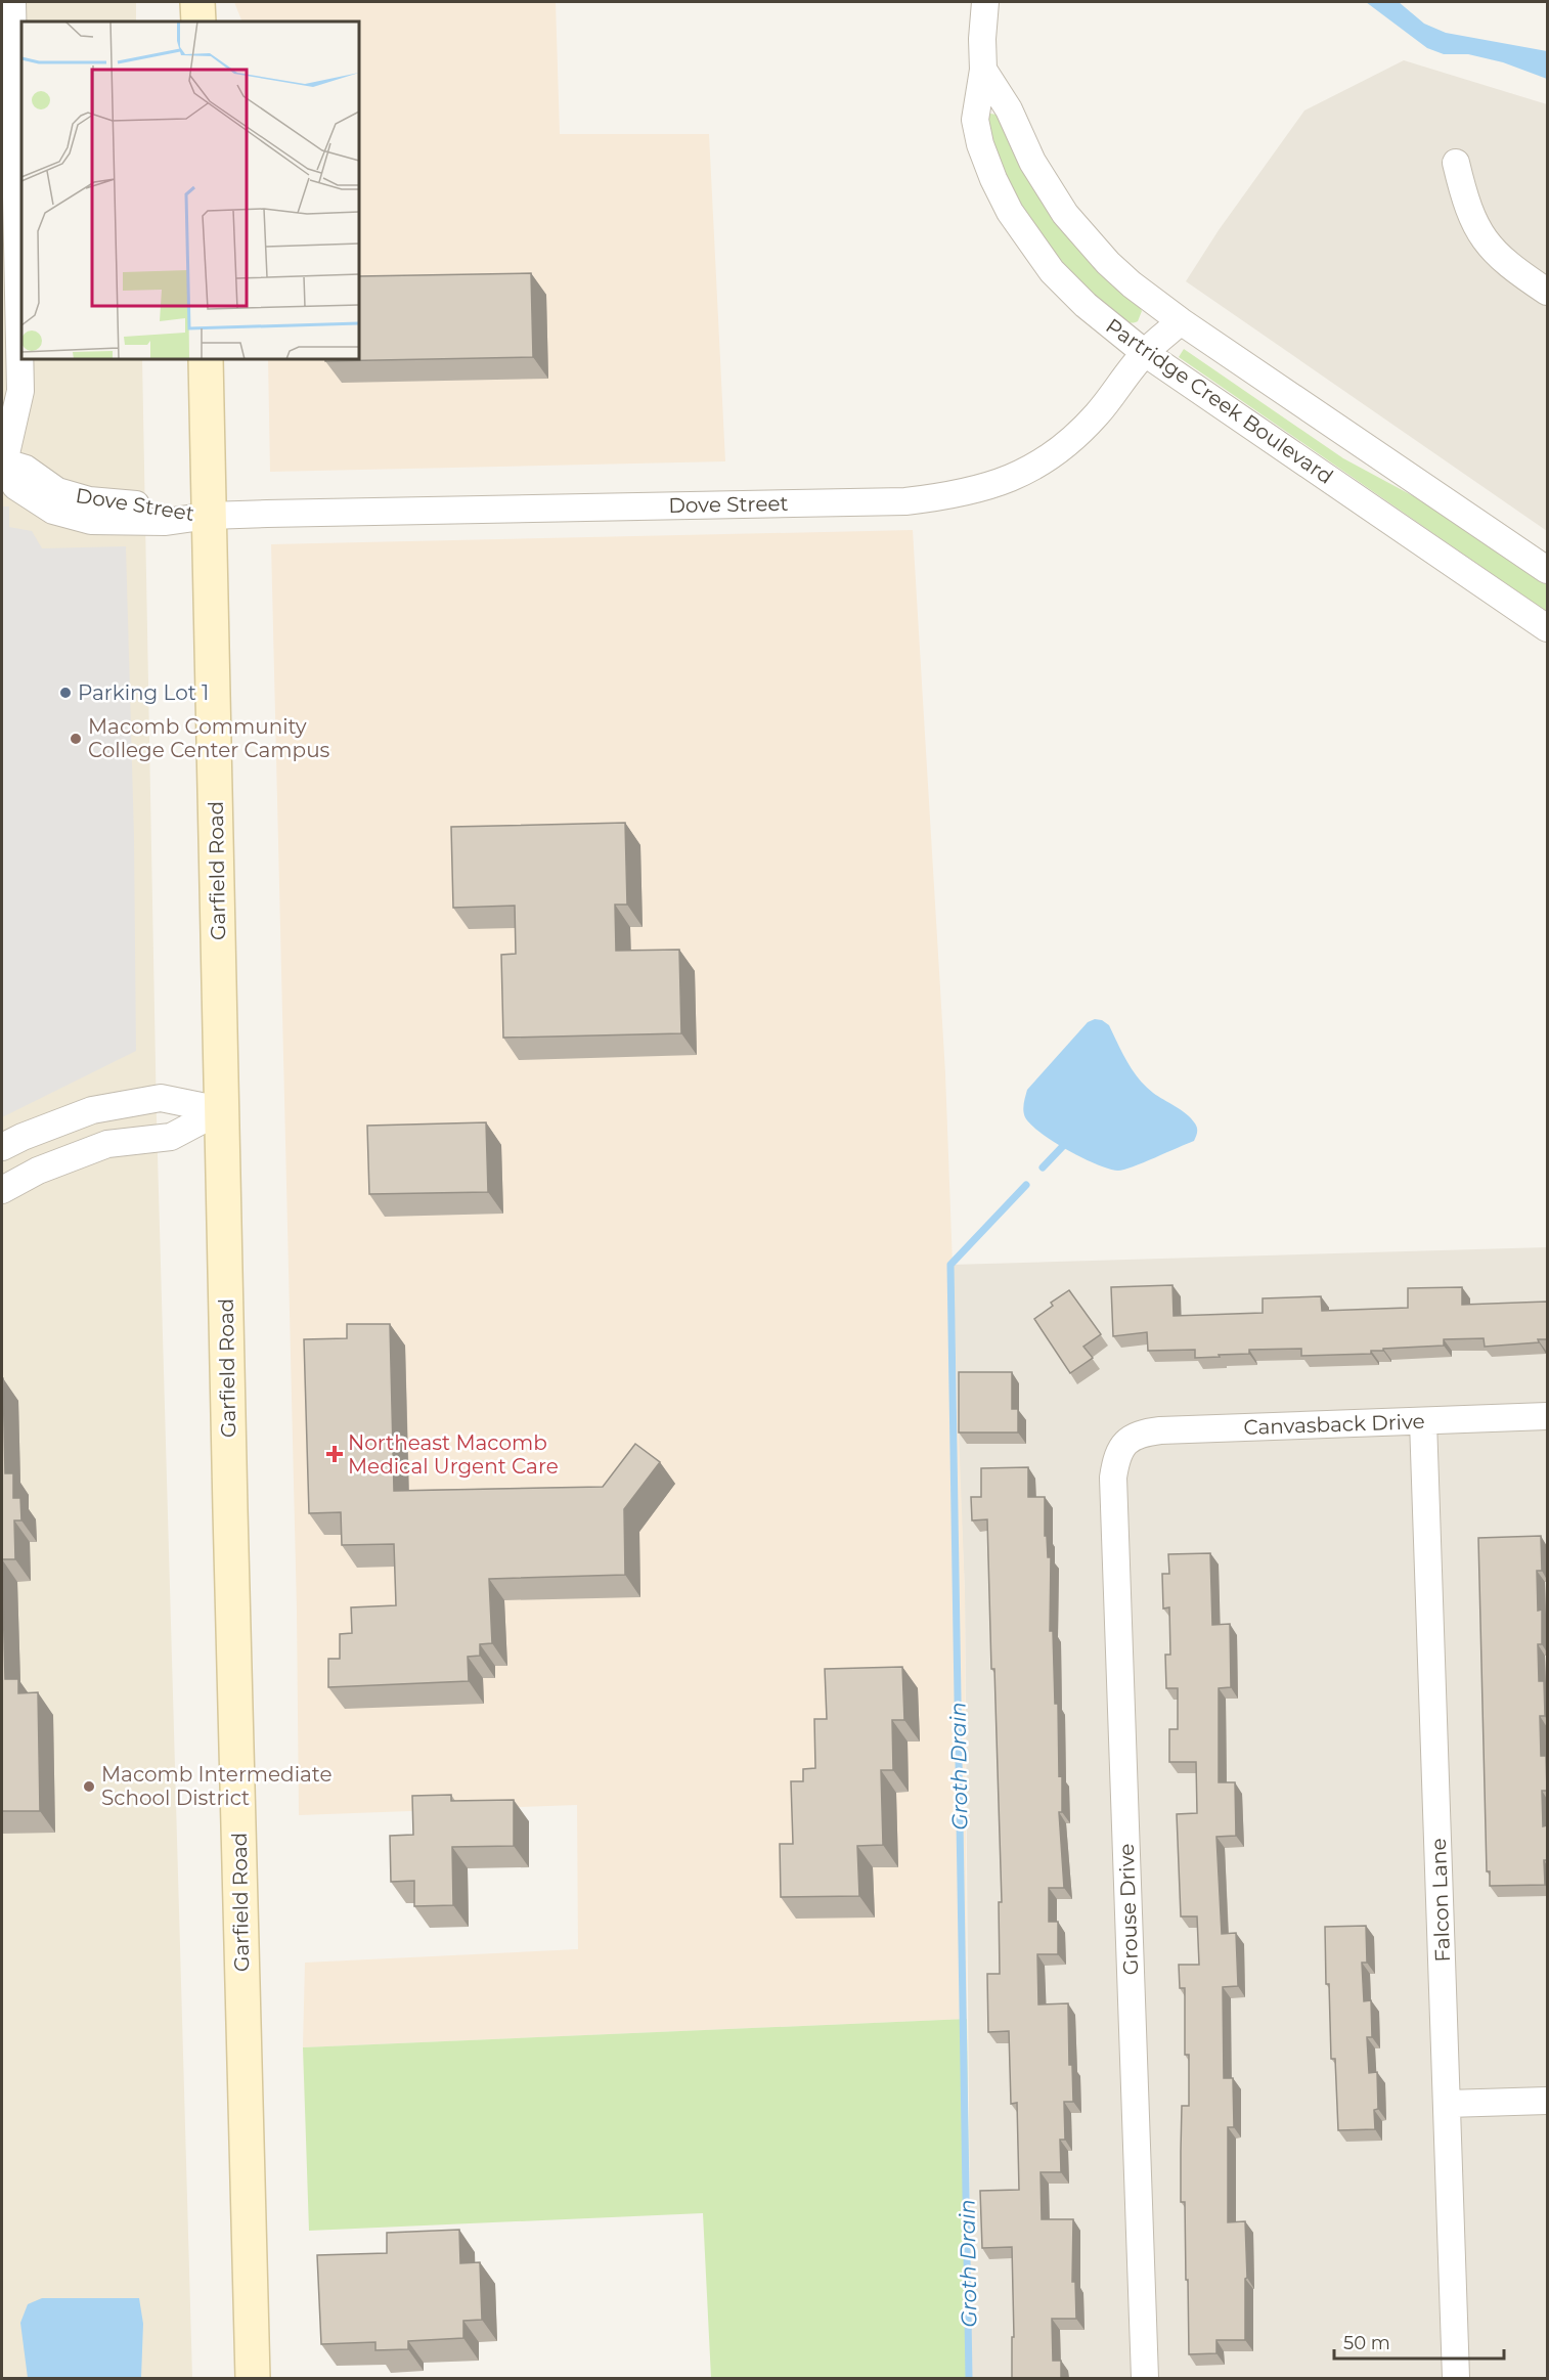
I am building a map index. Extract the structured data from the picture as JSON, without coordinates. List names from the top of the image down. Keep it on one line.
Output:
{"streets":{"main road":["Garfield Road"],"street":["Partridge Creek Boulevard","Dove Street","Canvasback Drive","Falcon Lane","Grouse Drive"]},"crossings":[["Partridge Creek Boulevard","Dove Street"],["Dove Street","Garfield Road"],["Canvasback Drive","Falcon Lane"],["Canvasback Drive","Grouse Drive"]],"water":["Groth Drain"],"places":{"other":["Parking Lot 1","Macomb Community College Center Campus","Macomb Intermediate School District"],"health":["Northeast Macomb Medical Urgent Care"]},"scale_bar":"50 m"}
